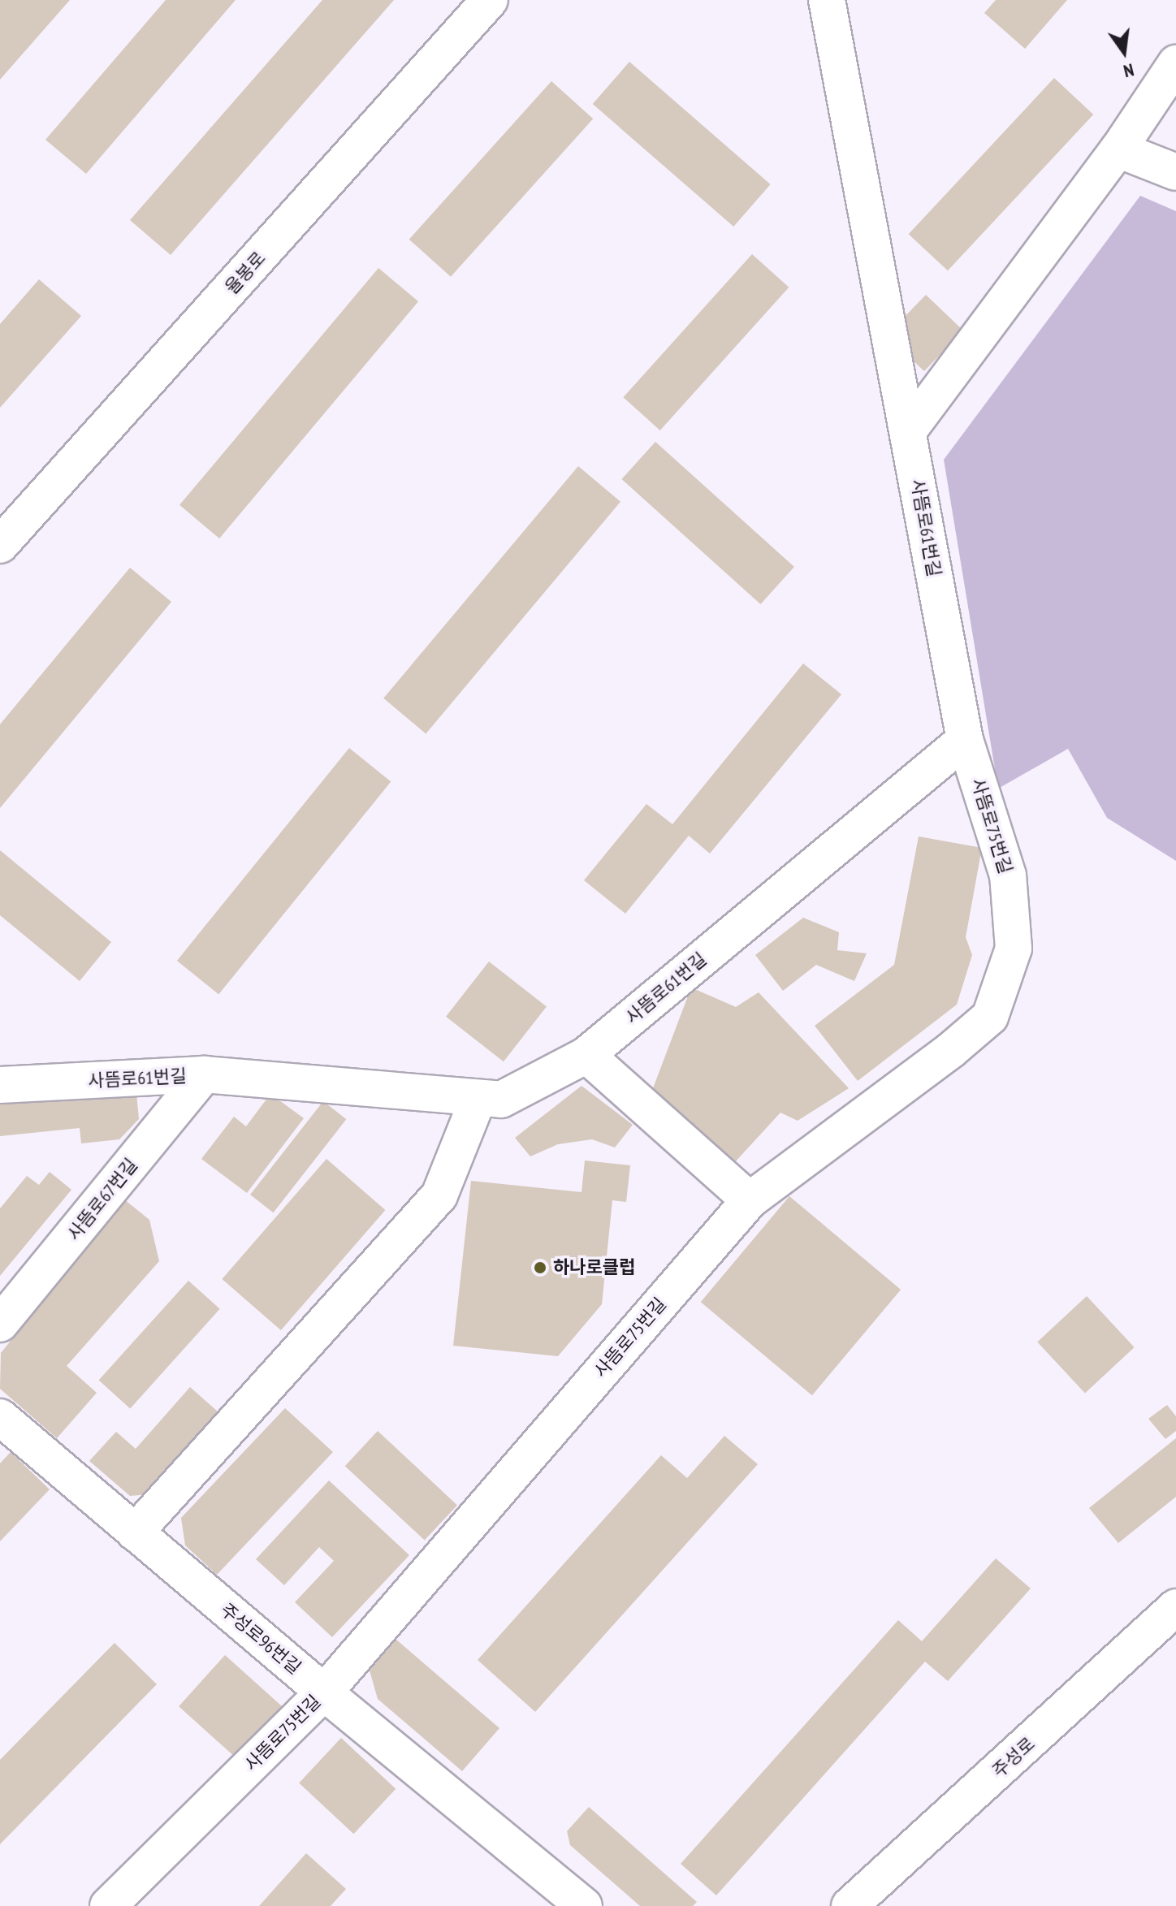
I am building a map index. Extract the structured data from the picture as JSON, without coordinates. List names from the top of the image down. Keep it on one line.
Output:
{"streets":{"street":["율봉로","사뜸로61번길","사뜸로75번길","사뜸로67번길","주성로96번길","주성로"]},"crossings":[["사뜸로61번길","사뜸로75번길"],["사뜸로61번길","사뜸로67번길"],["사뜸로75번길","주성로96번길"]],"places":["하나로클럽"],"north":"bottom"}
